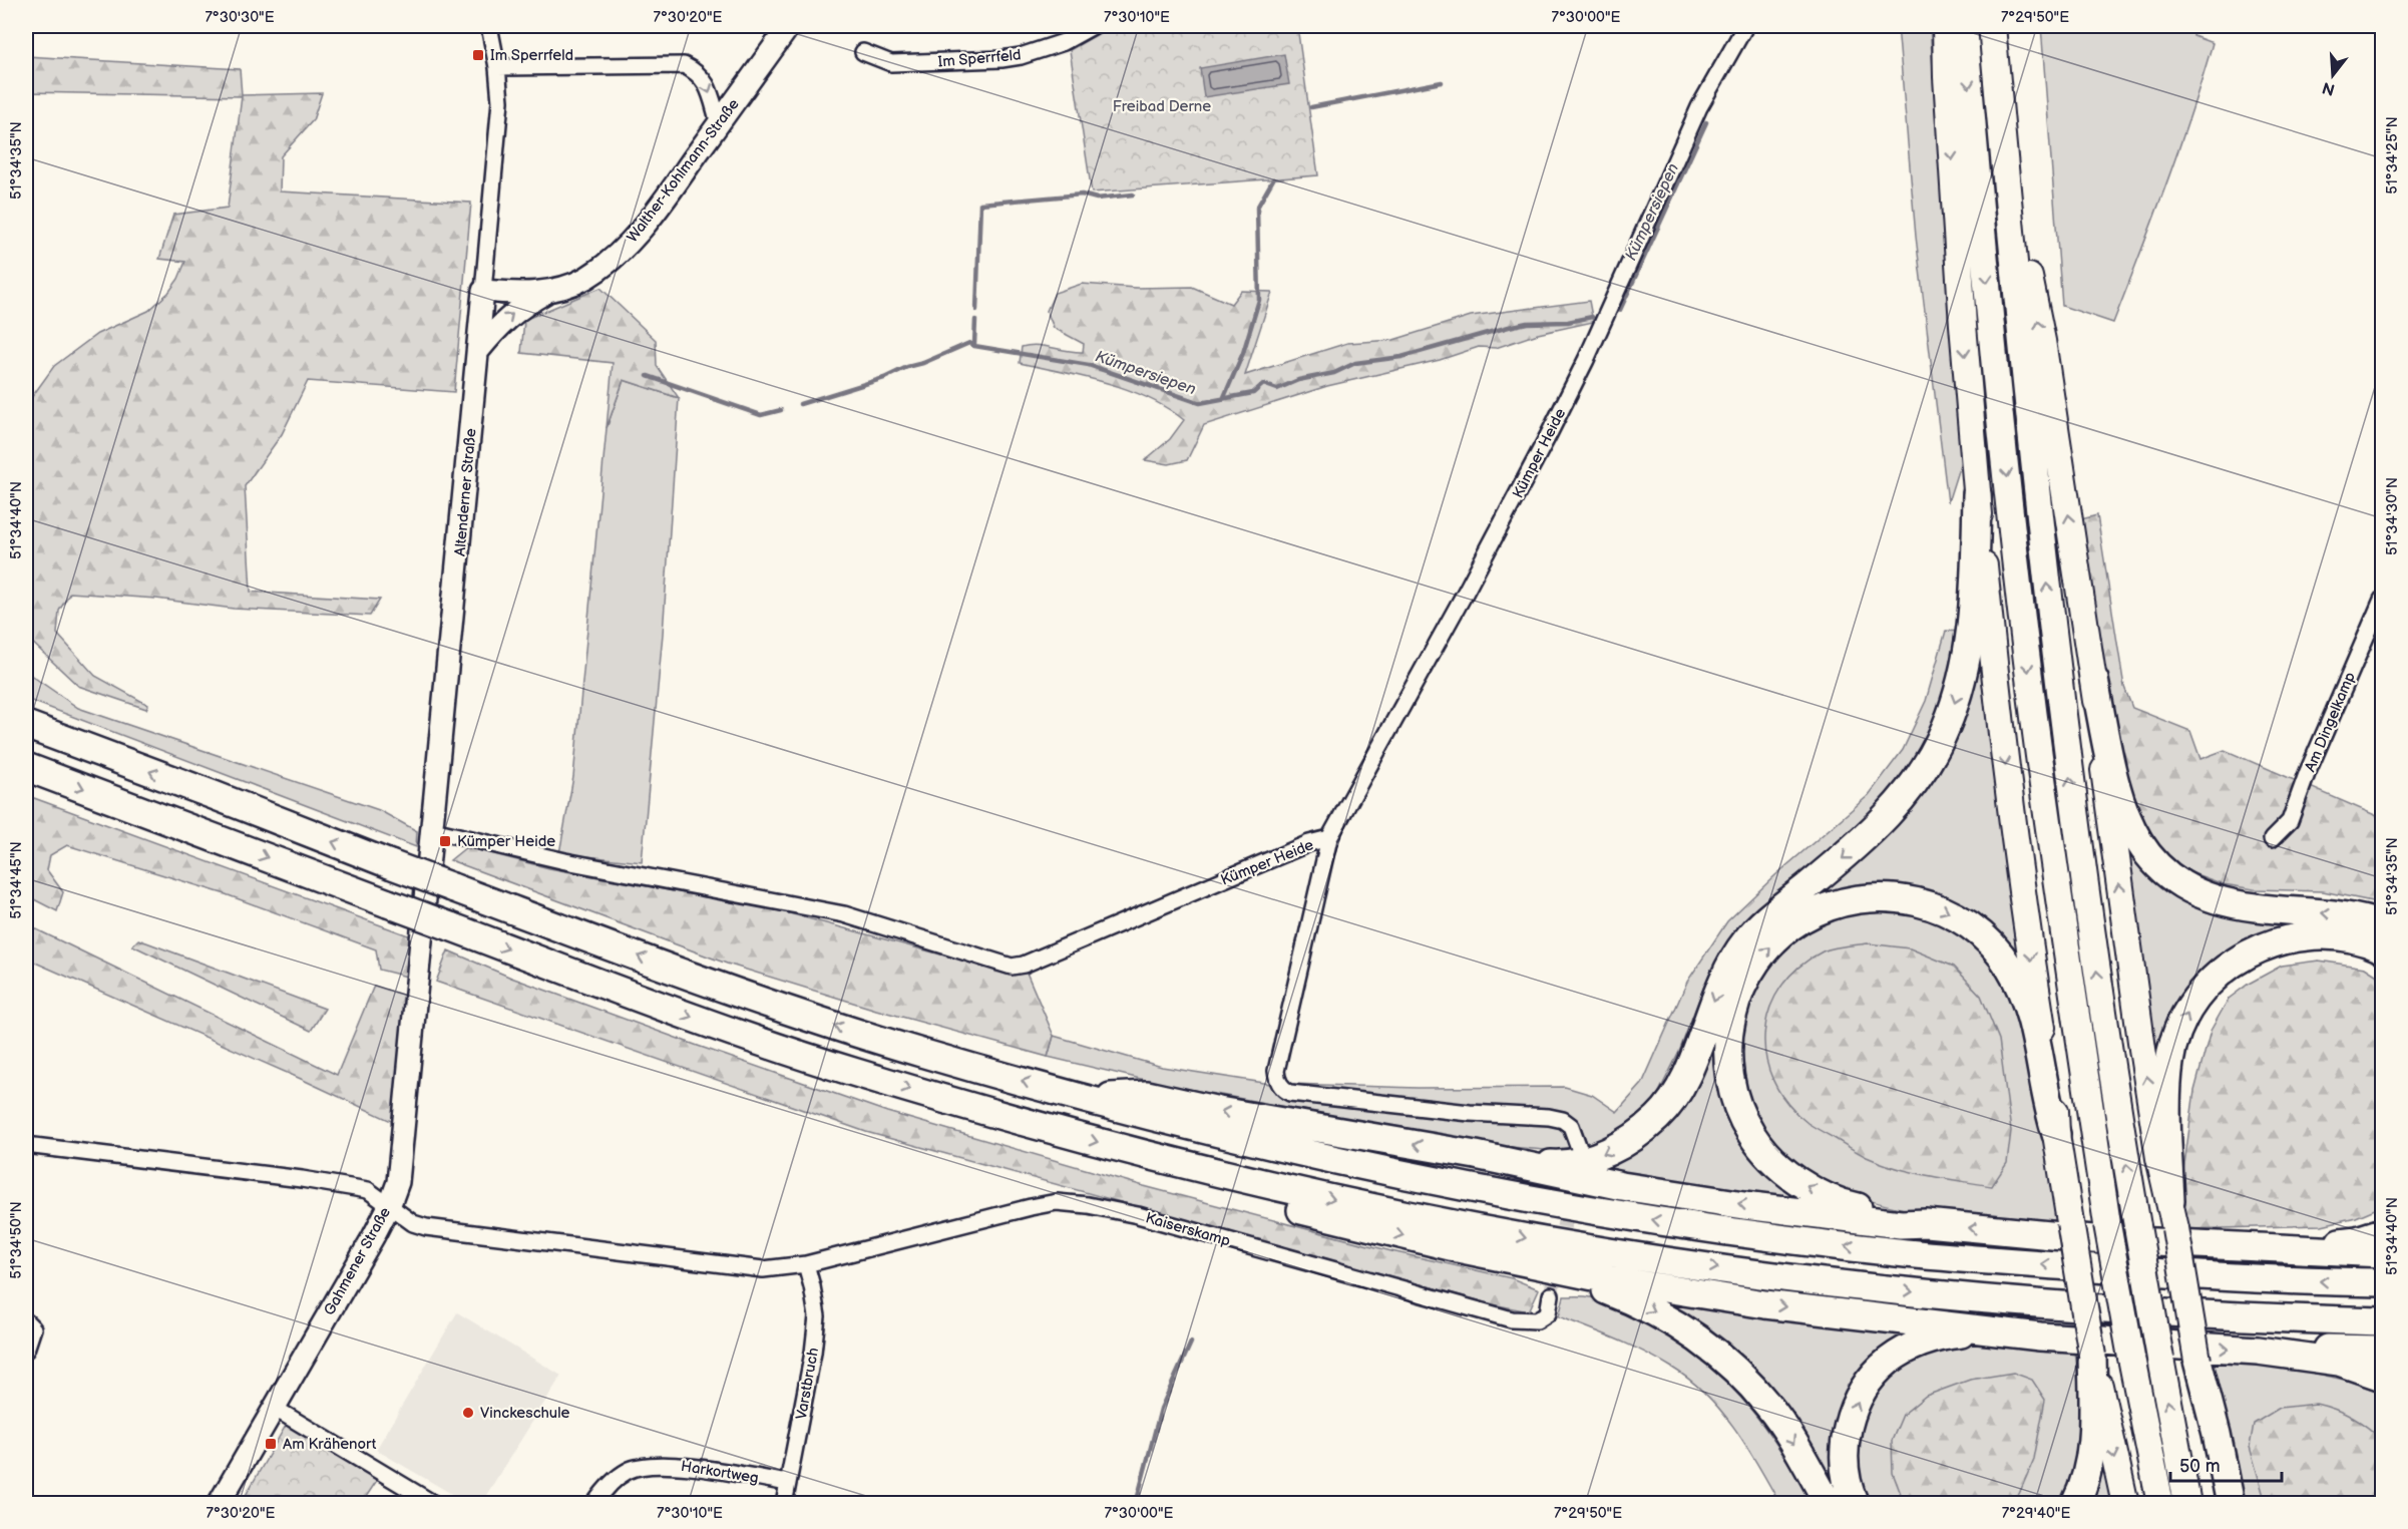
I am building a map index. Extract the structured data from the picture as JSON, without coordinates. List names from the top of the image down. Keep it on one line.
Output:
{"streets":{"main road":["Walther-Kohlmann-Straße","Altenderner Straße","Gahmener Straße"],"street":["Im Sperrfeld","Kümper Heide","Am Dingelkamp","Kaiserskamp","Varstbruch","Harkortweg"]},"crossings":[["Walther-Kohlmann-Straße","Altenderner Straße"],["Kümper Heide","Altenderner Straße"],["Altenderner Straße","Gahmener Straße"],["Kaiserskamp","Varstbruch"],["Varstbruch","Harkortweg"]],"water":["Kümpersiepen"],"parks":["Freibad Derne"],"places":{"transit":["Im Sperrfeld","Kümper Heide","Am Krähenort"],"other":["Vinckeschule"]},"scale_bar":"50 m","north":"bottom","coordinates":["7°30'30\"E","7°30'20\"E","7°30'10\"E","7°30'00\"E","7°29'50\"E","51°34'25\"N","51°34'35\"N","51°34'30\"N","51°34'40\"N","51°34'45\"N","51°34'50\"N","7°29'40\"E"]}
